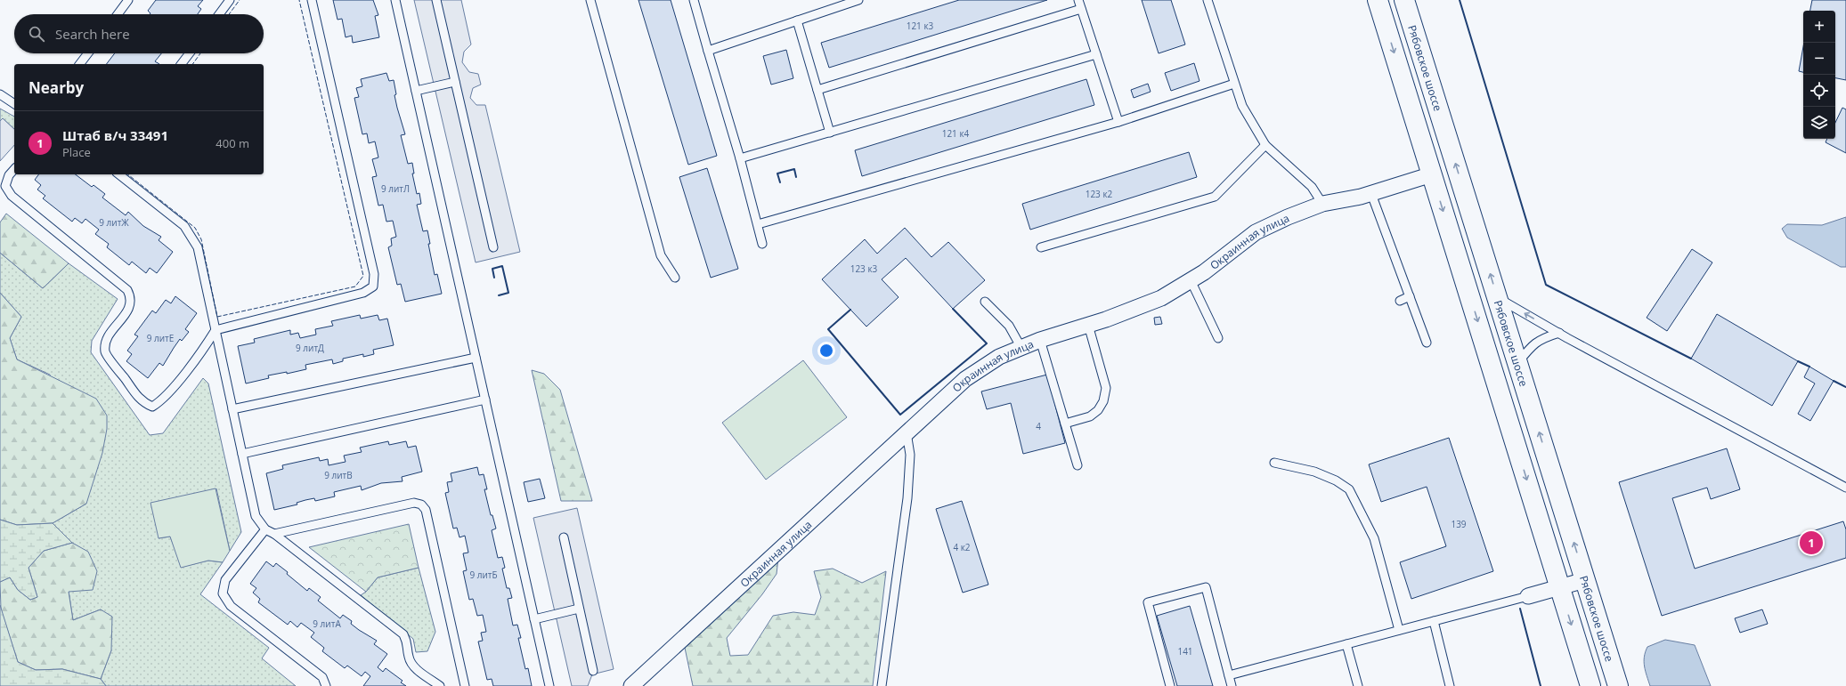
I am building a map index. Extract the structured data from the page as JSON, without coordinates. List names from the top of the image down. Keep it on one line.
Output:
{"streets":{"main road":["Рябовское шоссе"],"street":["Окраинная улица"]},"house_numbers":["121 к3","121 к4","9 литЛ","123 к2","9 литЖ","123 к3","9 литЕ","9 литД","4","9 литВ","139","4 к2","9 литБ","9 литА","141"],"page":{"map_buttons":["+","−"],"search":"Search here","heading":"Nearby","list":[{"mark":"1","name":"Штаб в/ч 33491","note":"Place","value":"400 m"}],"pins":"1"}}
